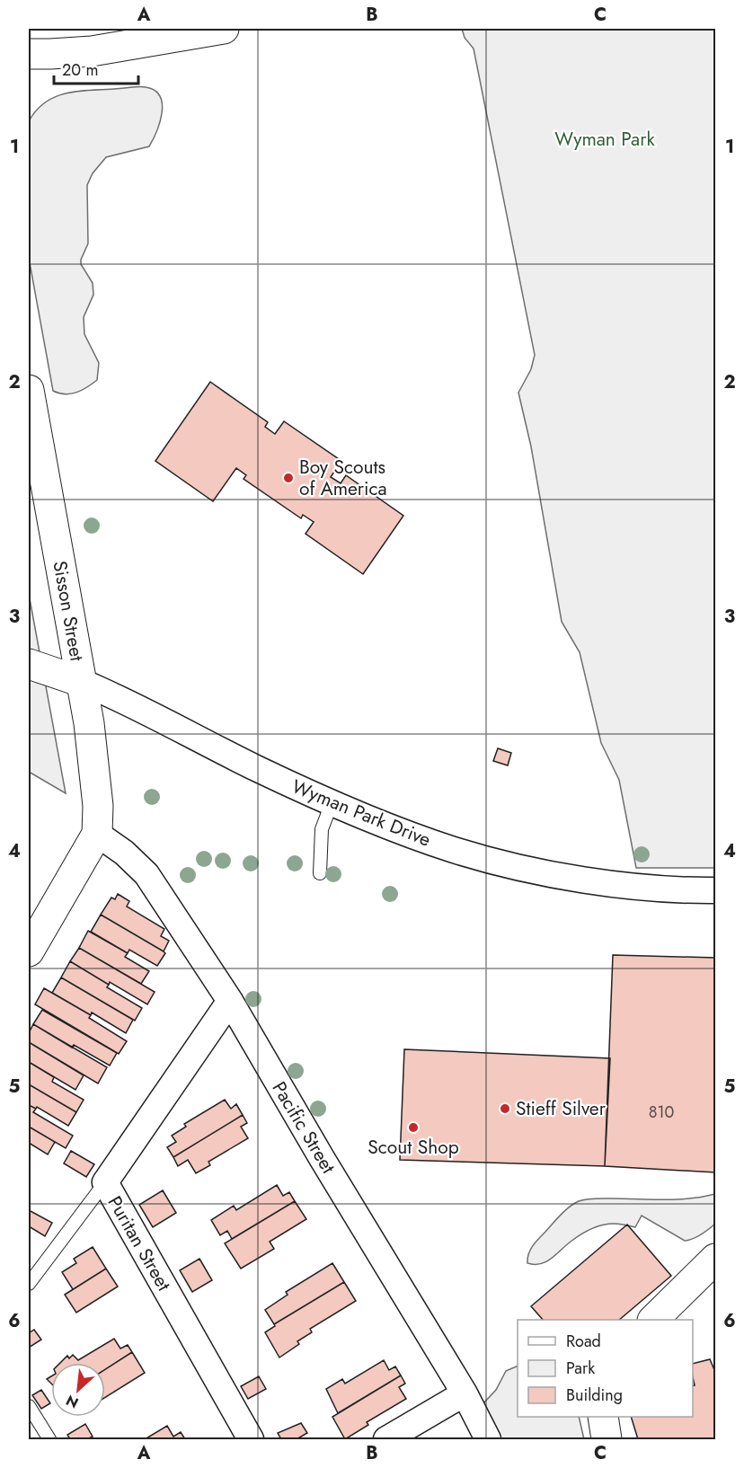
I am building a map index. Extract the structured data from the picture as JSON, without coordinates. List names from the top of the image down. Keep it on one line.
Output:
{"streets":{"street":["Sisson Street","Wyman Park Drive","Pacific Street","Puritan Street"]},"crossings":[["Sisson Street","Wyman Park Drive"],["Sisson Street","Pacific Street"],["Pacific Street","Puritan Street"]],"parks":["Wyman Park"],"places":["Boy Scouts of America","Stieff Silver","Scout Shop"],"house_numbers":["810"],"legend":["Road","Park","Building"],"scale_bar":"20 m","north":"bottom left","grid":{"columns":["A","B","C"],"rows":["1","2","3","4","5","6"]}}
